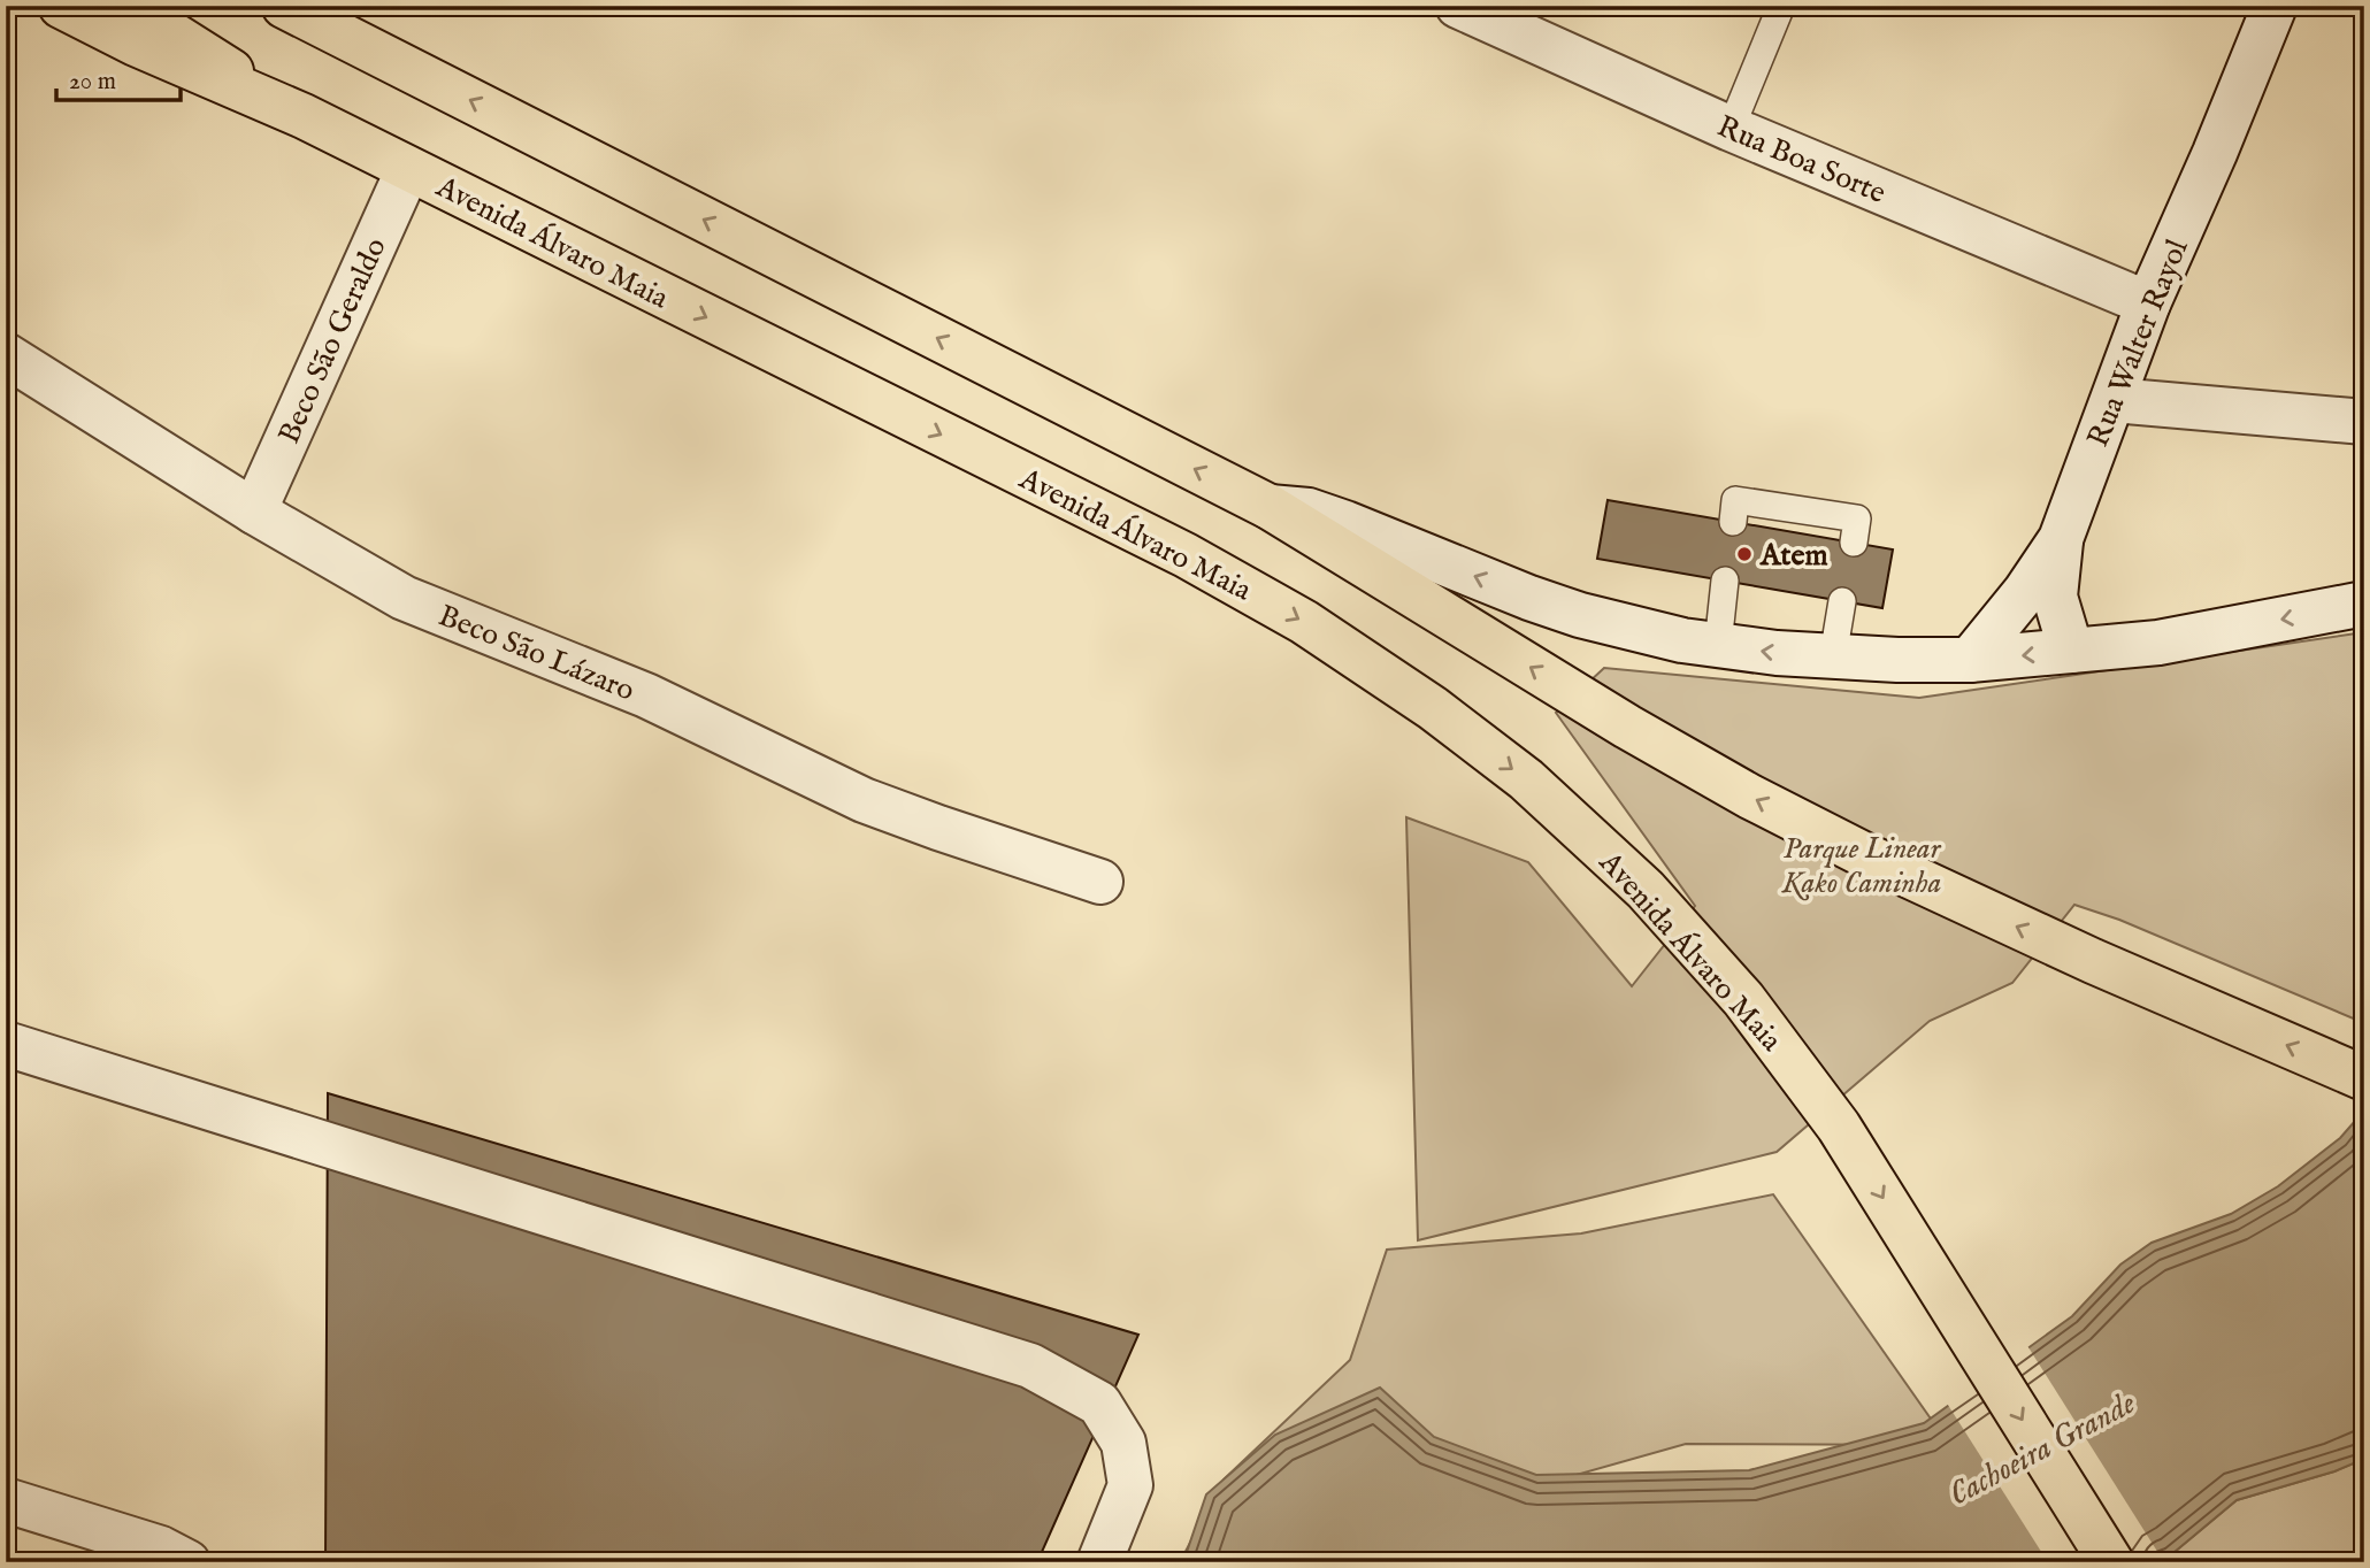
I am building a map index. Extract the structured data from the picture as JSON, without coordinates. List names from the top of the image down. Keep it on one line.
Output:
{"streets":{"main road":["Avenida Álvaro Maia"],"street":["Rua Boa Sorte","Beco São Geraldo","Rua Walter Rayol","Beco São Lázaro"]},"crossings":[["Rua Boa Sorte","Rua Walter Rayol"],["Avenida Álvaro Maia","Beco São Geraldo"],["Beco São Geraldo","Beco São Lázaro"]],"water":["Cachoeira Grande"],"parks":["Parque Linear Kako Caminha"],"places":["Atem"],"scale_bar":"20 m"}
